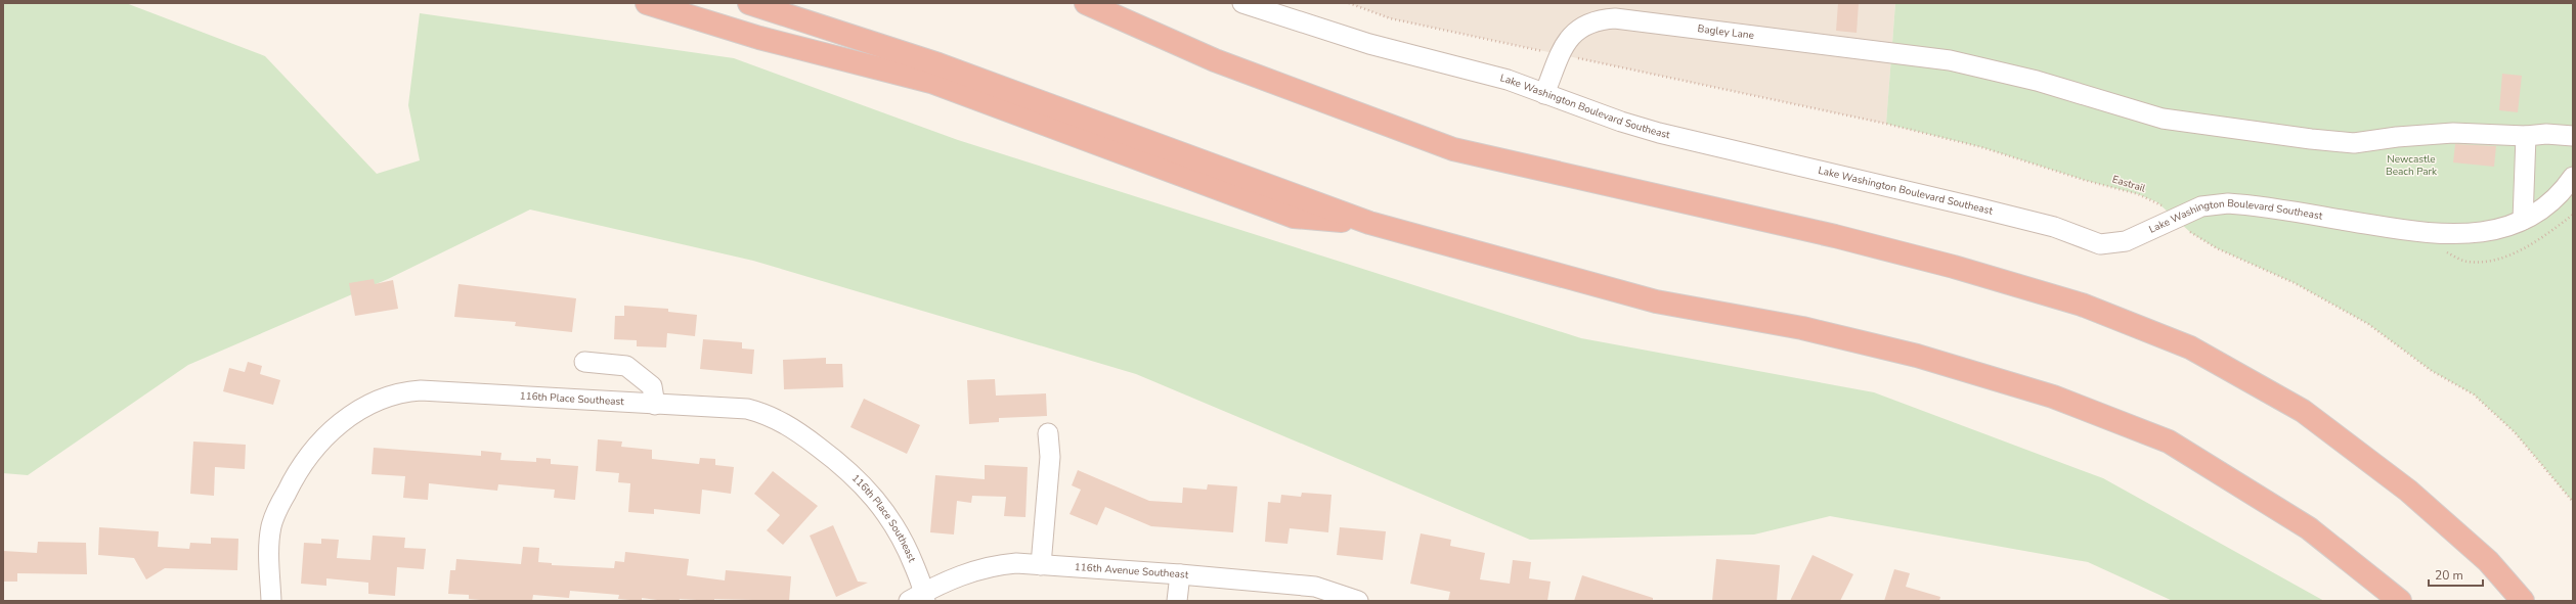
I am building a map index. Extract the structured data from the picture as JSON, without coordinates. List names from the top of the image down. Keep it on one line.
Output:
{"streets":{"street":["Bagley Lane","Lake Washington Boulevard Southeast","116th Place Southeast","116th Avenue Southeast"],"path":["Eastrail"]},"crossings":[["Bagley Lane","Lake Washington Boulevard Southeast"],["116th Place Southeast","116th Avenue Southeast"]],"parks":["Newcastle Beach Park"],"scale_bar":"20 m"}
